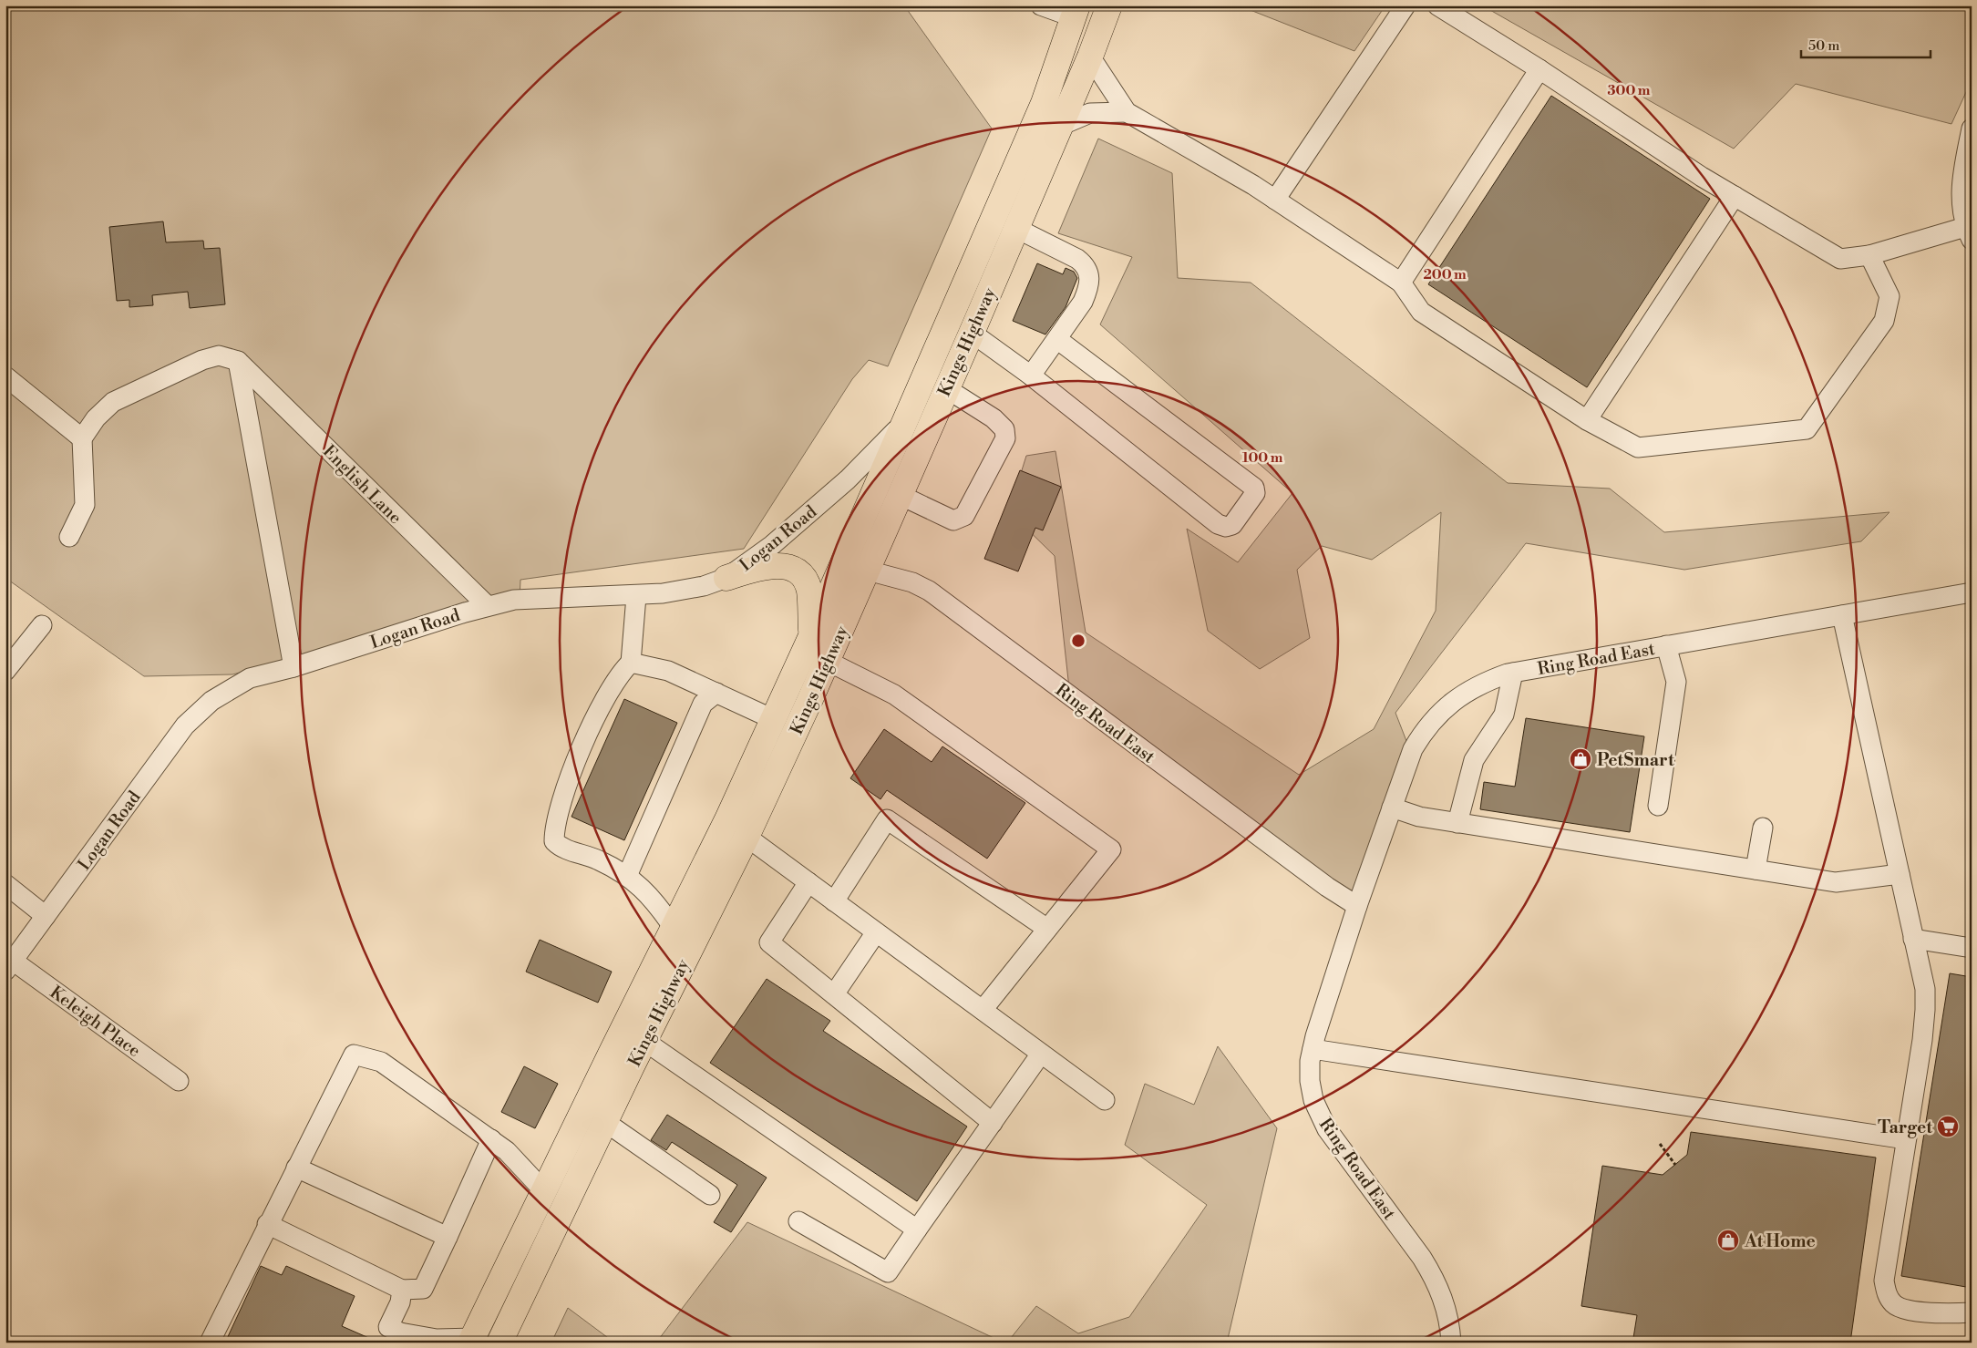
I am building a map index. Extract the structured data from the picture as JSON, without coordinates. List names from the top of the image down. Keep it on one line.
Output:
{"streets":{"main road":["Kings Highway"],"street":["English Lane","Logan Road","Ring Road East","Keleigh Place"]},"crossings":[["Kings Highway","Logan Road"],["Kings Highway","Ring Road East"],["English Lane","Logan Road"],["Logan Road","Keleigh Place"]],"places":{"shop":["PetSmart","At Home"],"supermarket":["Target"]},"scale_bar":"50 m","rings":["300 m","200 m","100 m"]}
